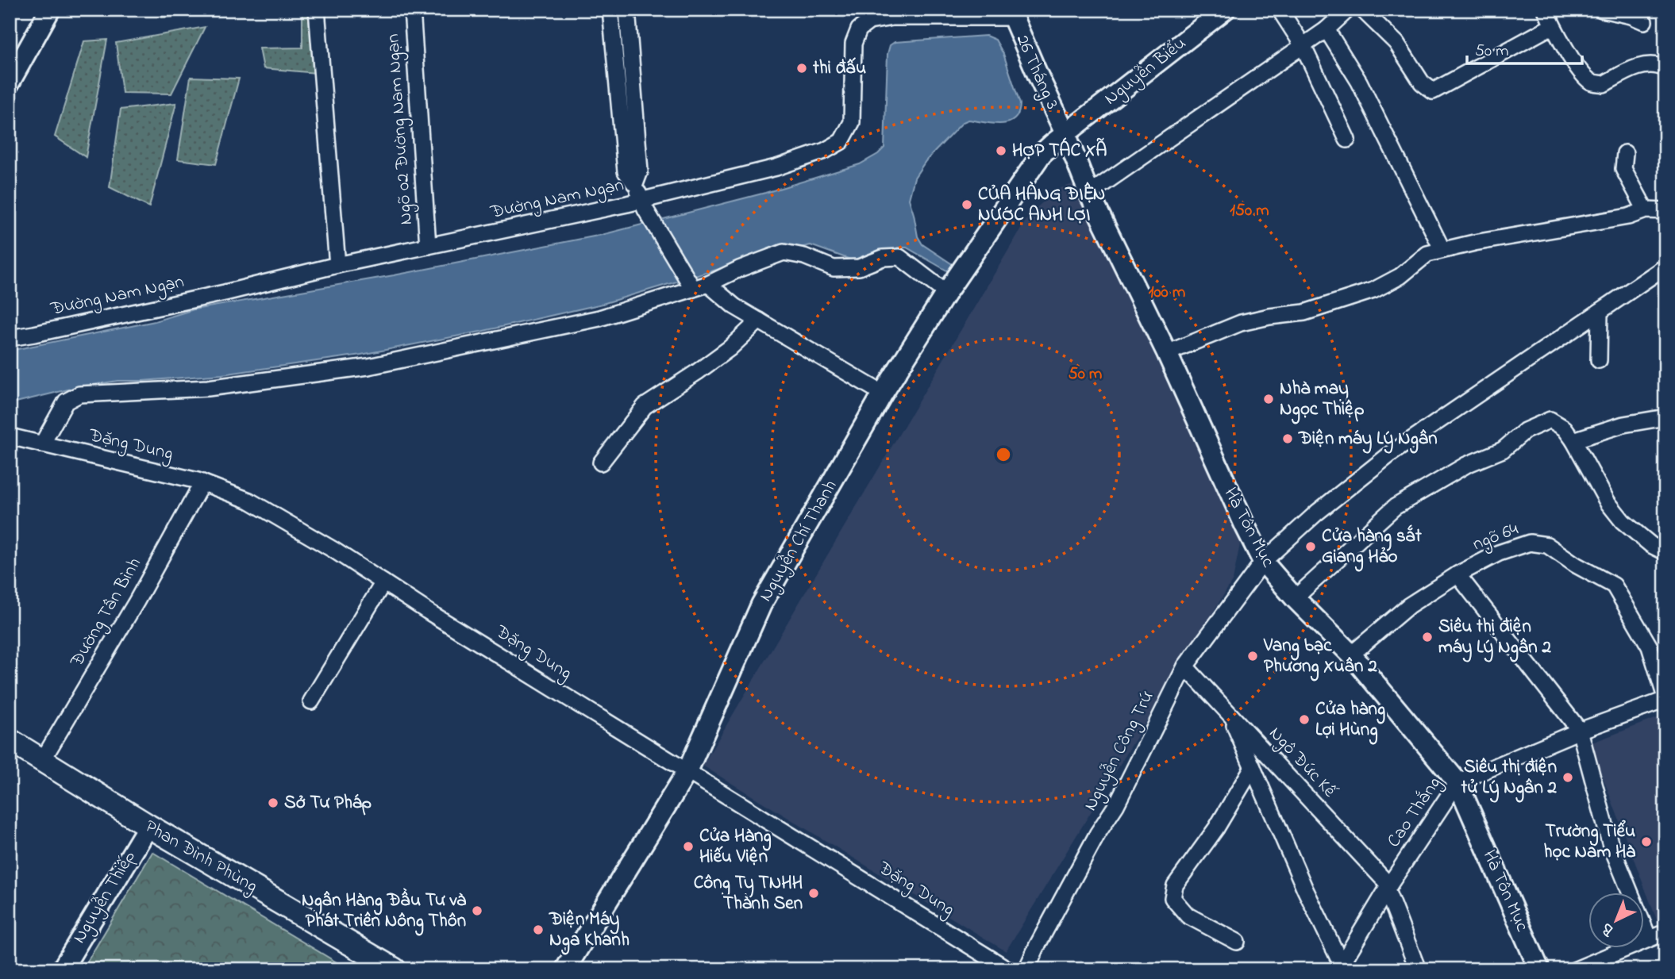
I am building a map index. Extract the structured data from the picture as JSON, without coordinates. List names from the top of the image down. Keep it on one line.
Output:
{"streets":{"main road":["Phan Đình Phùng"],"street":["Nguyễn Biểu","26 Tháng 3","Ngõ 02 Đường Nam Ngạn","Đường Nam Ngạn","Đặng Dung","Hà Tôn Mục","ngõ 64","Nguyễn Chí Thanh","Đường Tân Bình","Nguyễn Công Trứ","Ngô Đức Kế","Cao Thắng","Nguyễn Thiếp"]},"crossings":[["Nguyễn Biểu","26 Tháng 3"],["Nguyễn Biểu","Hà Tôn Mục"],["Nguyễn Biểu","Nguyễn Chí Thanh"],["26 Tháng 3","Đường Nam Ngạn"],["26 Tháng 3","Hà Tôn Mục"],["26 Tháng 3","Nguyễn Chí Thanh"],["Ngõ 02 Đường Nam Ngạn","Đường Nam Ngạn"],["Đặng Dung","Nguyễn Chí Thanh"],["Đặng Dung","Đường Tân Bình"],["Hà Tôn Mục","ngõ 64"],["Hà Tôn Mục","Nguyễn Chí Thanh"],["Hà Tôn Mục","Nguyễn Công Trứ"],["Hà Tôn Mục","Cao Thắng"],["ngõ 64","Cao Thắng"],["Đường Tân Bình","Phan Đình Phùng"],["Nguyễn Công Trứ","Ngô Đức Kế"],["Ngô Đức Kế","Cao Thắng"],["Phan Đình Phùng","Nguyễn Thiếp"]],"places":["thi đấu","HỢP TÁC XÃ","CỦA HÀNG ĐIỆN NƯỚC ANH LỢI","Nhà may Ngọc Thiệp","Điện máy Lý Ngân","Cửa hàng sắt Giang Hảo","Siêu thị điện máy Lý Ngân 2","Vang bạc Phương Xuân 2","Cửa hàng Lợi Hùng","Siêu thị điện tử Lý Ngân 2","Sở Tư Pháp","Trường Tiểu học Nam Hà","Cửa Hàng Hiếu Viện","Công Ty TNHH Thành Sen","Ngân Hàng Đầu Tư và Phát Triên Nông Thôn","Điện Máy Nga Khanh"],"scale_bar":"50 m","north":"bottom left","rings":["150 m","100 m","50 m"]}
